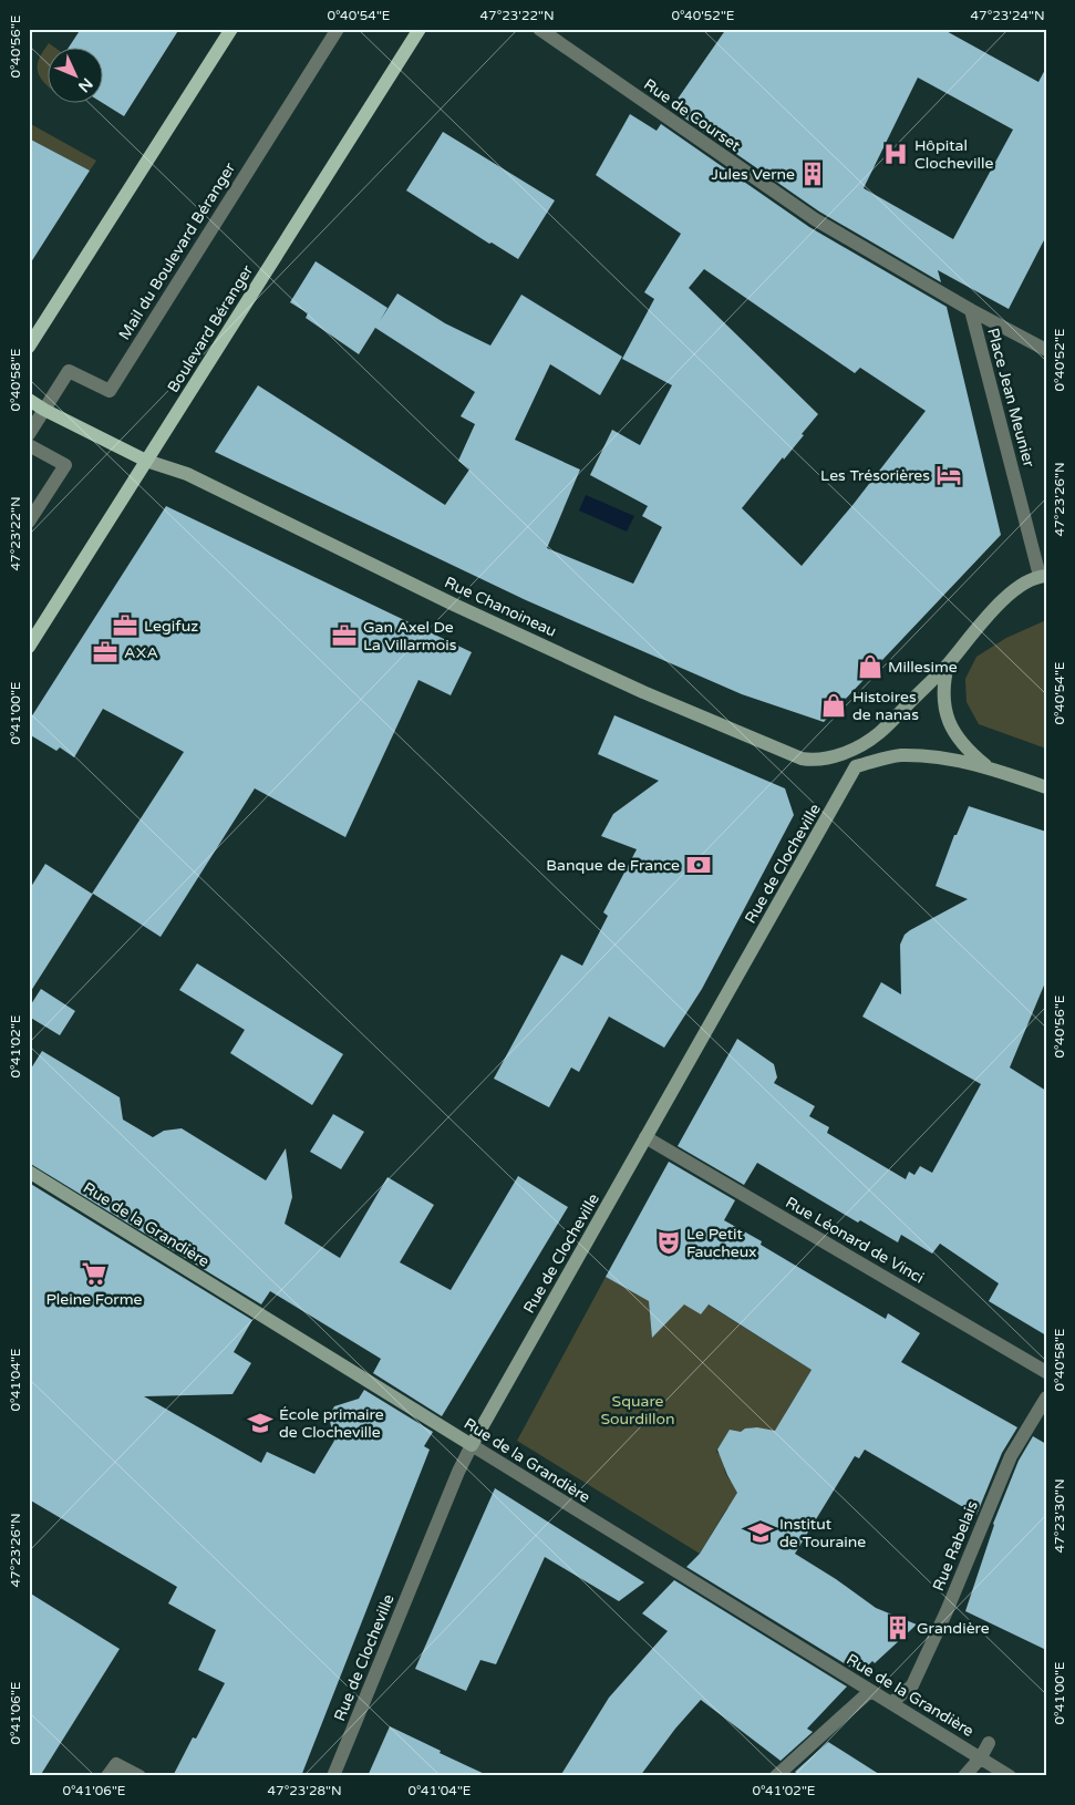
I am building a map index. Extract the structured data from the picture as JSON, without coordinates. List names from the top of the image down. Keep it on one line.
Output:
{"streets":{"main road":["Boulevard Béranger","Rue Chanoineau","Rue de Clocheville","Rue de la Grandière"],"street":["Rue de Courset","Mail du Boulevard Béranger","Place Jean Meunier","Rue Léonard de Vinci","Rue Rabelais"]},"crossings":[["Rue de Courset","Place Jean Meunier"],["Boulevard Béranger","Rue Chanoineau"],["Place Jean Meunier","Rue Chanoineau"],["Rue de Clocheville","Rue de la Grandière"],["Rue de Clocheville","Rue Léonard de Vinci"],["Rue de la Grandière","Rue Rabelais"]],"parks":["Square Sourdillon"],"places":{"hospital":["Hôpital Clocheville"],"building":["Jules Verne","Grandière"],"hotel":["Les Trésorières"],"office":["Legifuz","Gan Axel De La Villarmois","AXA"],"shop":["Millesime","Histoires de nanas"],"bank":["Banque de France"],"theatre":["Le Petit Faucheux"],"supermarket":["Pleine Forme"],"school or university":["École primaire de Clocheville","Institut de Touraine"]},"north":"bottom right","coordinates":["0°40'54\"E","47°23'22\"N","0°40'52\"E","47°23'24\"N","0°40'56\"E","0°40'58\"E","47°23'26\"N","0°41'00\"E","0°41'02\"E","0°41'04\"E","47°23'30\"N","0°41'06\"E","47°23'28\"N"]}
